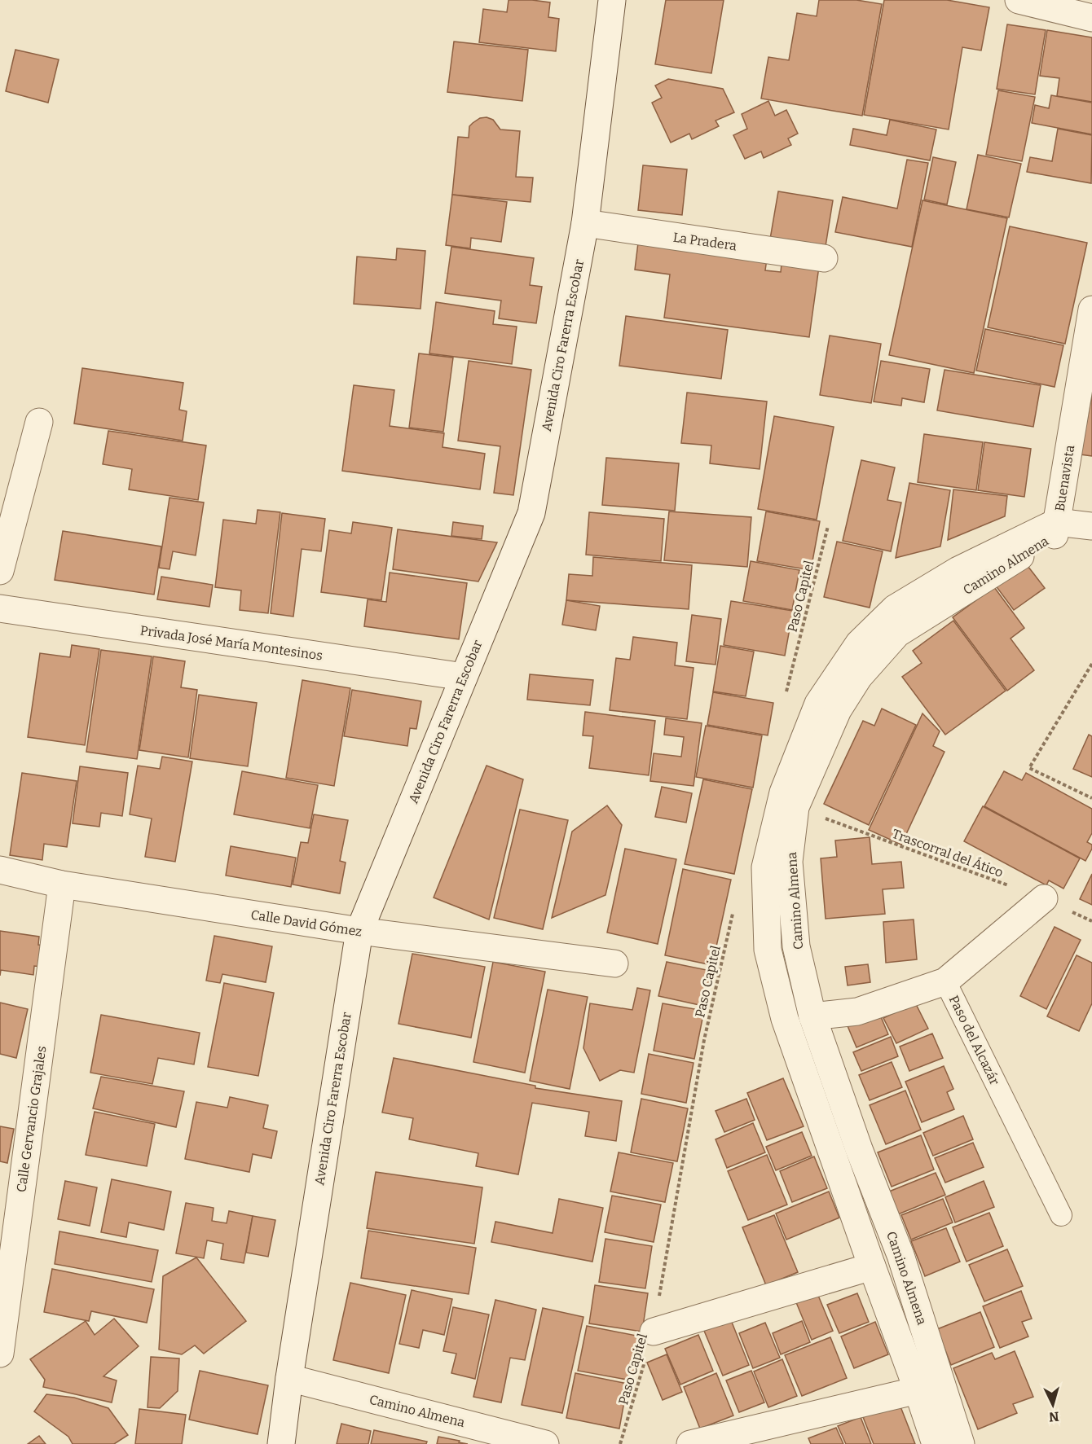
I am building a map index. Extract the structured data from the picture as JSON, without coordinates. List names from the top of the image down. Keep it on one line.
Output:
{"streets":{"street":["La Pradera","Avenida Ciro Farerra Escobar","Buenavista","Camino Almena","Privada José María Montesinos","Calle David Gómez","Paso del Alcazár","Calle Gervancio Grajales"],"path":["Paso Capitel","Trascorral del Ático"]},"crossings":[["La Pradera","Avenida Ciro Farerra Escobar"],["Avenida Ciro Farerra Escobar","Camino Almena"],["Avenida Ciro Farerra Escobar","Privada José María Montesinos"],["Avenida Ciro Farerra Escobar","Calle David Gómez"],["Buenavista","Camino Almena"],["Camino Almena","Trascorral del Ático"],["Trascorral del Ático","Paso del Alcazár"],["Calle David Gómez","Calle Gervancio Grajales"]],"north":"bottom"}
